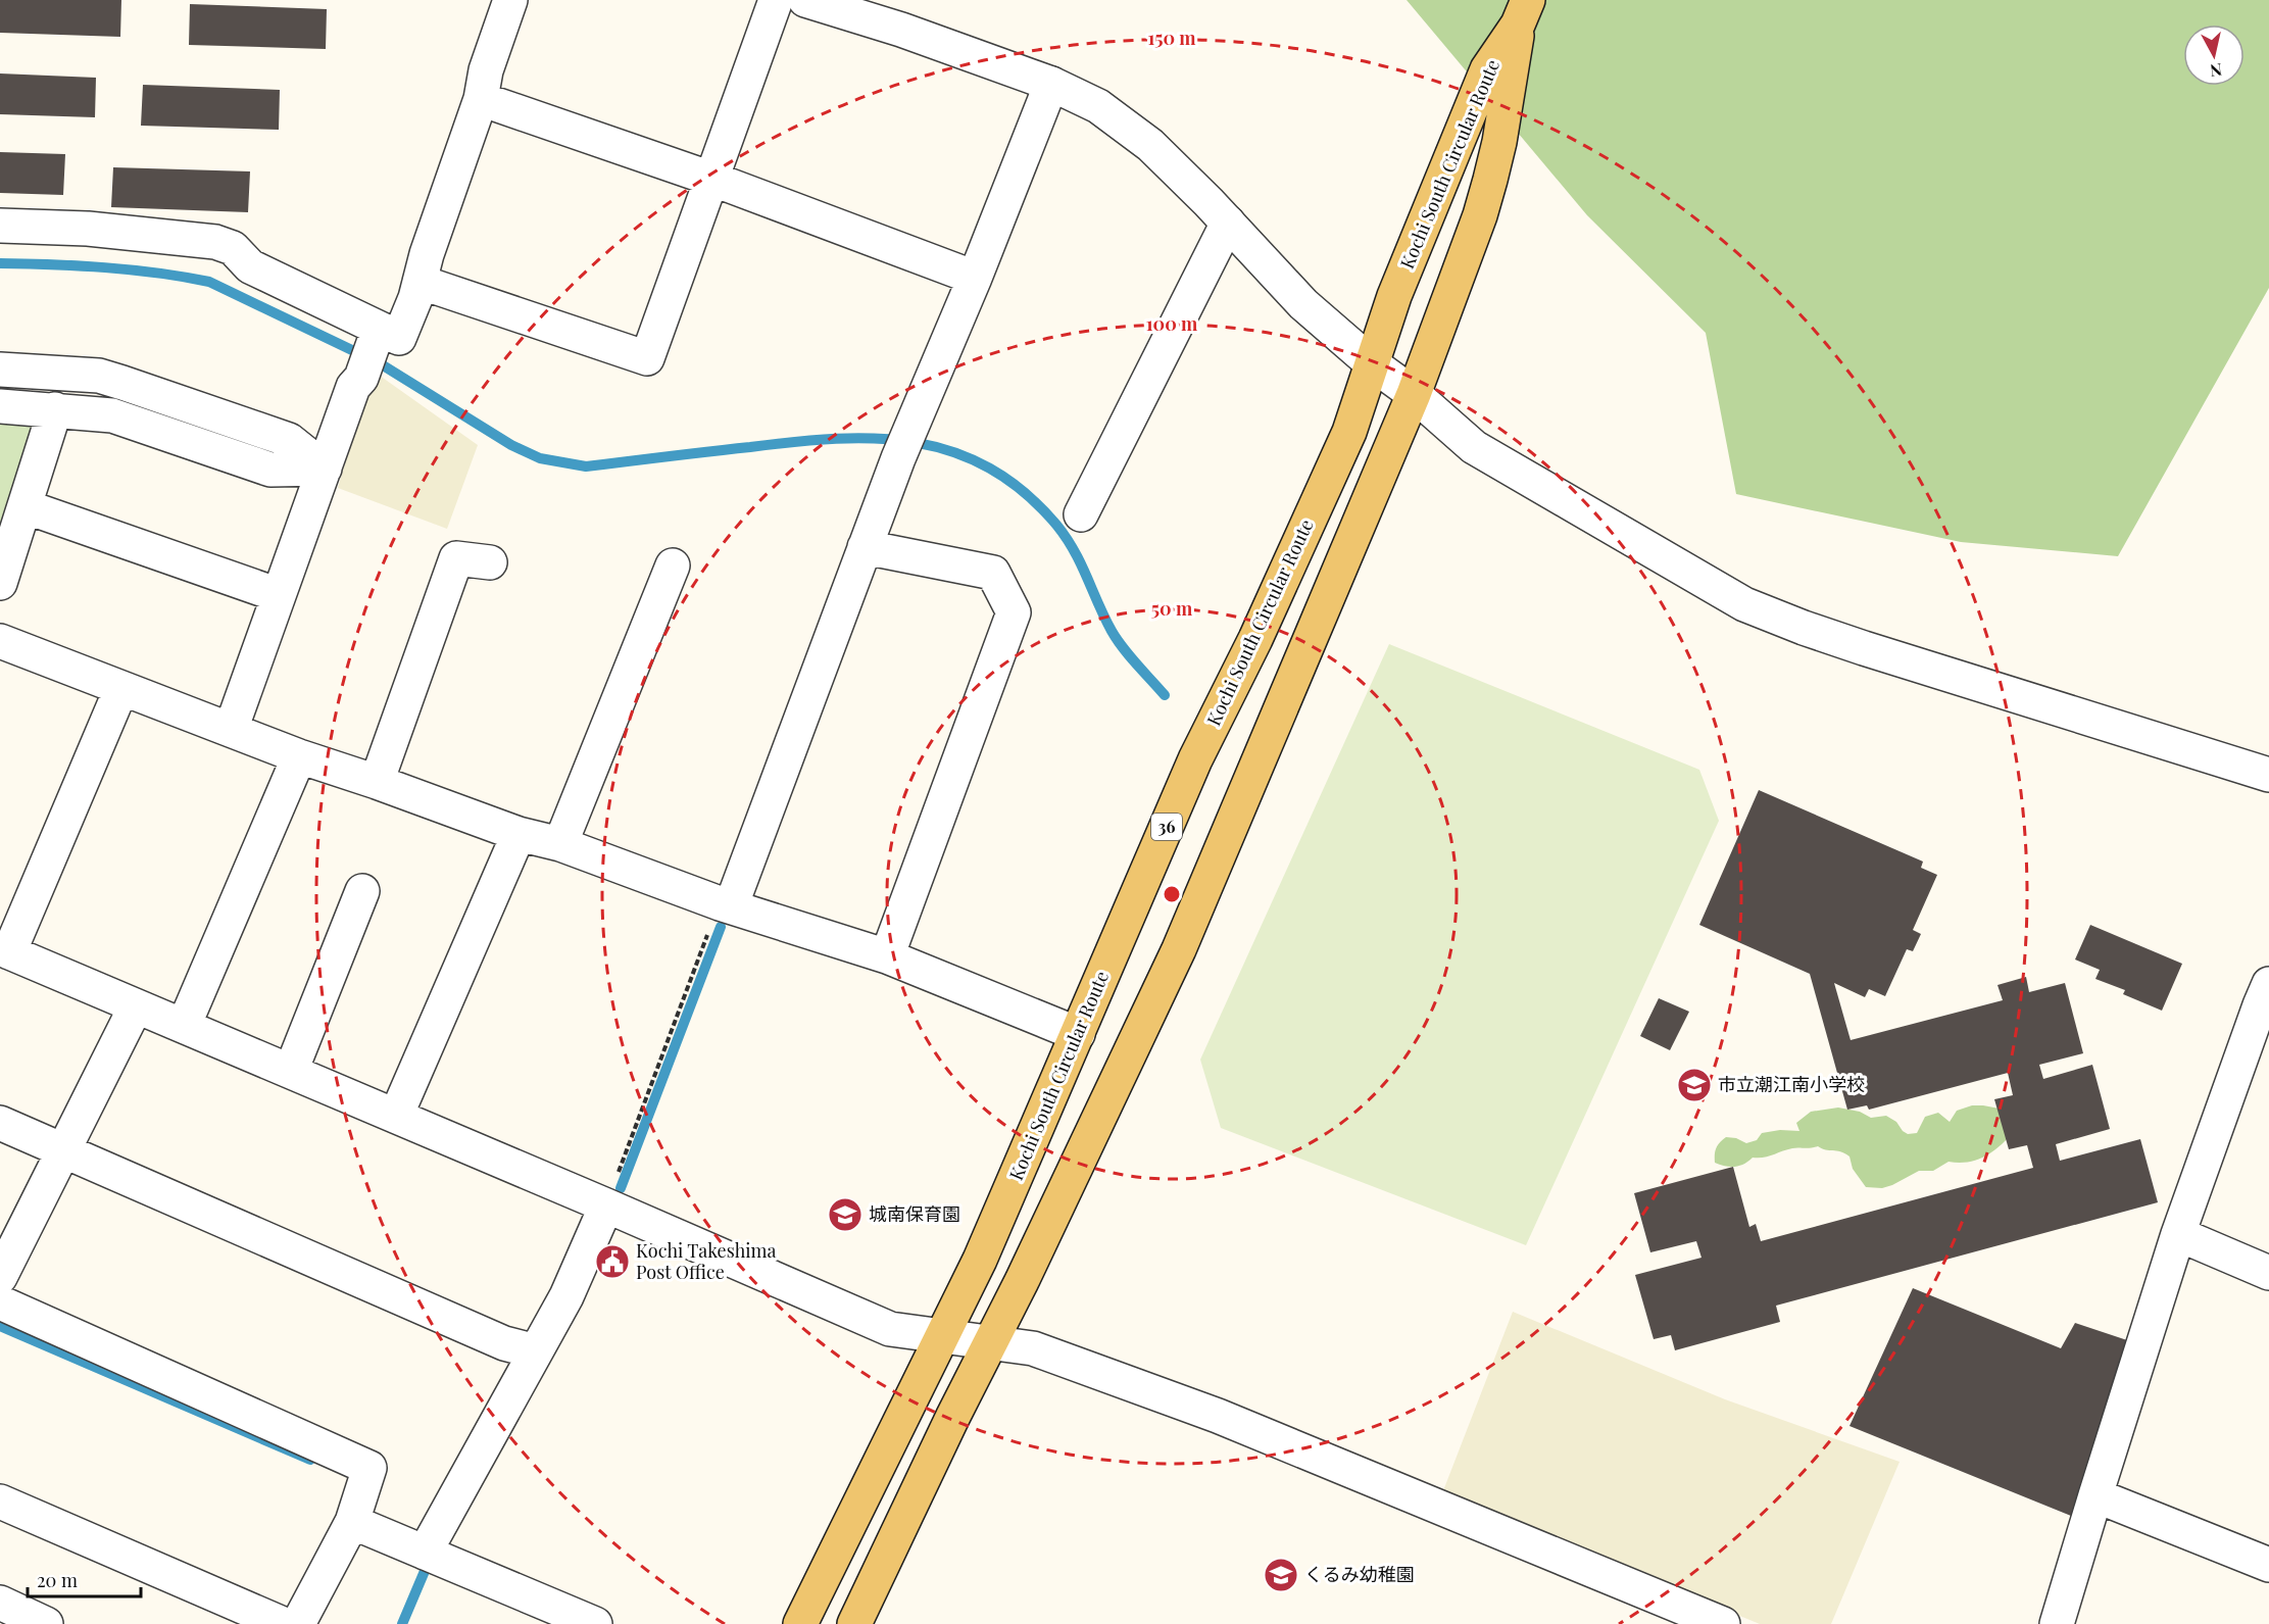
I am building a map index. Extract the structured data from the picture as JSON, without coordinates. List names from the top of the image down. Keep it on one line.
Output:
{"streets":{"main road":["Kochi South Circular Route","36"]},"places":{"school or university":["市立潮江南小学校","城南保育園","くるみ幼稚園"],"public building":["Kochi Takeshima Post Office"]},"scale_bar":"20 m","north":"bottom","rings":["150 m","100 m","50 m"]}
